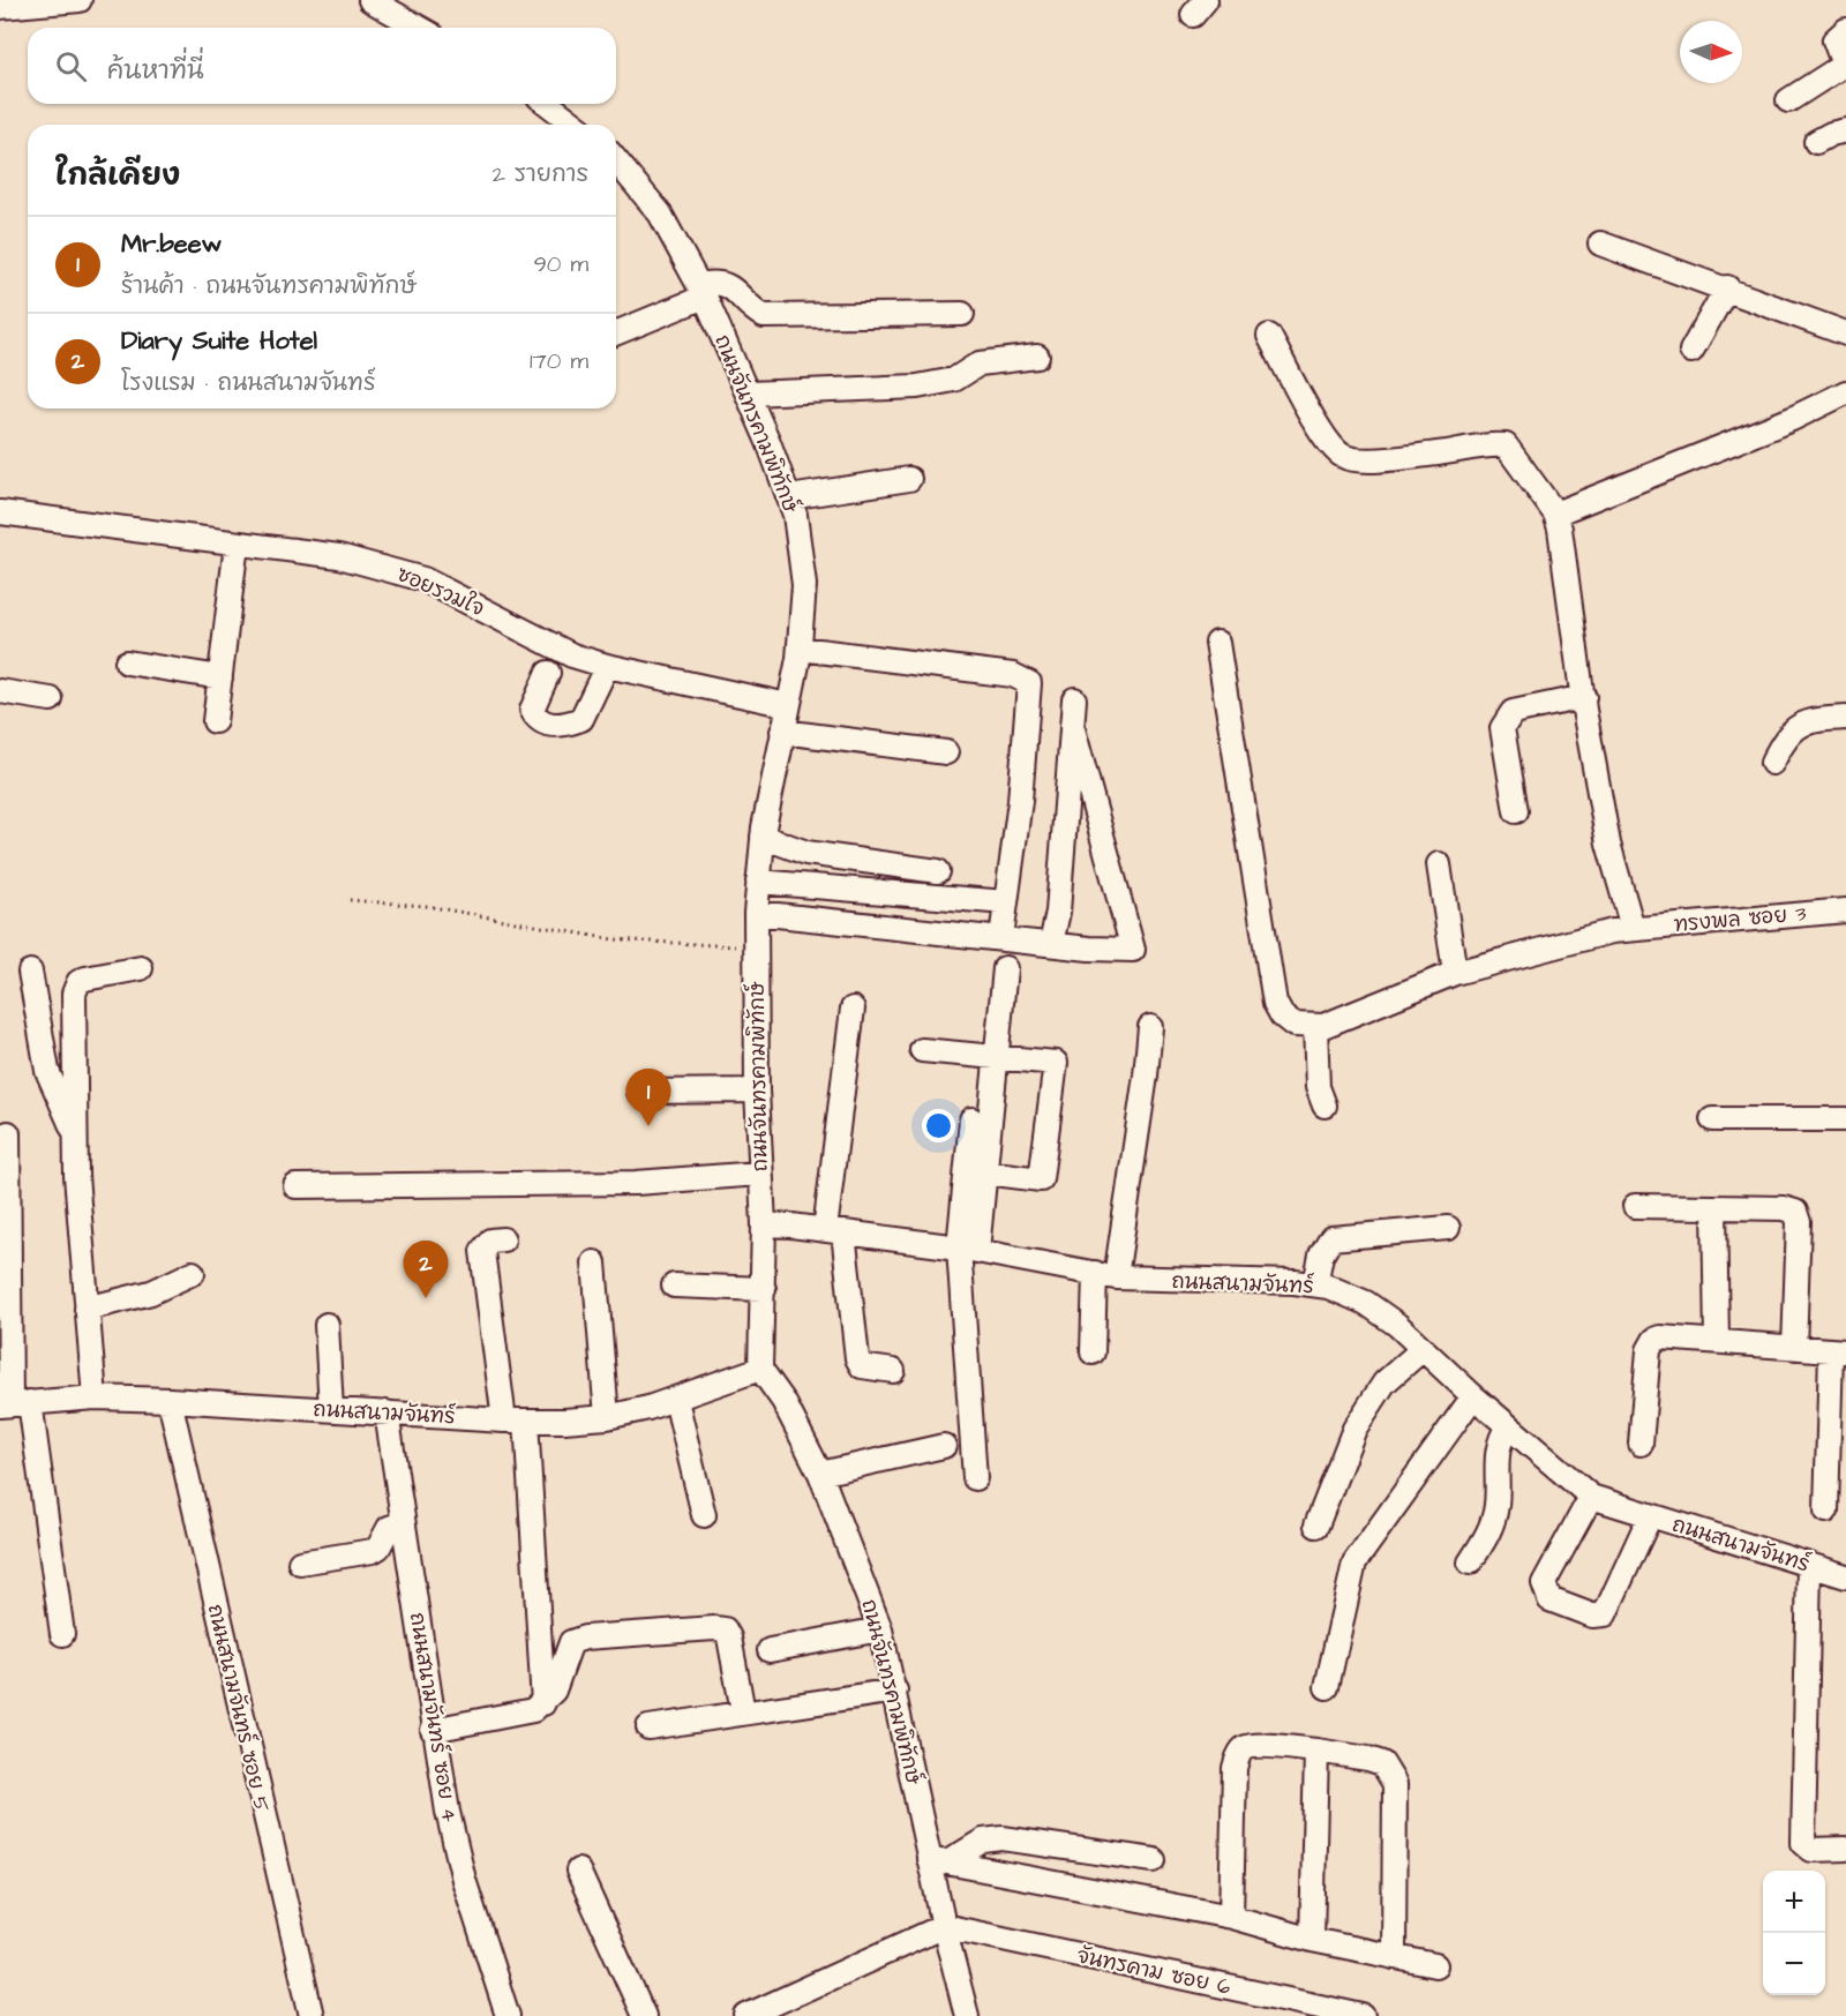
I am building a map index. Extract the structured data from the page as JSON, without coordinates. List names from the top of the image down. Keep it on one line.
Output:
{"streets":{"street":["ถนนจันทรคามพิทักษ์","ซอยรวมใจ","ทรงพล ซอย 3","ถนนสนามจันทร์","ถนนสนามจันทร์ ซอย 5","ถนนสนามจันทร์ ซอย 4","จันทรคาม ซอย 6"]},"crossings":[["ถนนจันทรคามพิทักษ์","ซอยรวมใจ"],["ถนนจันทรคามพิทักษ์","ถนนสนามจันทร์"],["ถนนจันทรคามพิทักษ์","จันทรคาม ซอย 6"],["ถนนสนามจันทร์","ถนนสนามจันทร์ ซอย 5"],["ถนนสนามจันทร์","ถนนสนามจันทร์ ซอย 4"]],"north":"right","page":{"search":"ค้นหาที่นี่","heading":["ใกล้เคียง","2 รายการ"],"list":[{"mark":"1","name":"Mr.beew","note":"ร้านค้า · ถนนจันทรคามพิทักษ์","value":"90 m"},{"mark":"2","name":"Diary Suite Hotel","note":"โรงแรม · ถนนสนามจันทร์","value":"170 m"}],"pins":["1","2"],"map_buttons":["+","−"]}}
